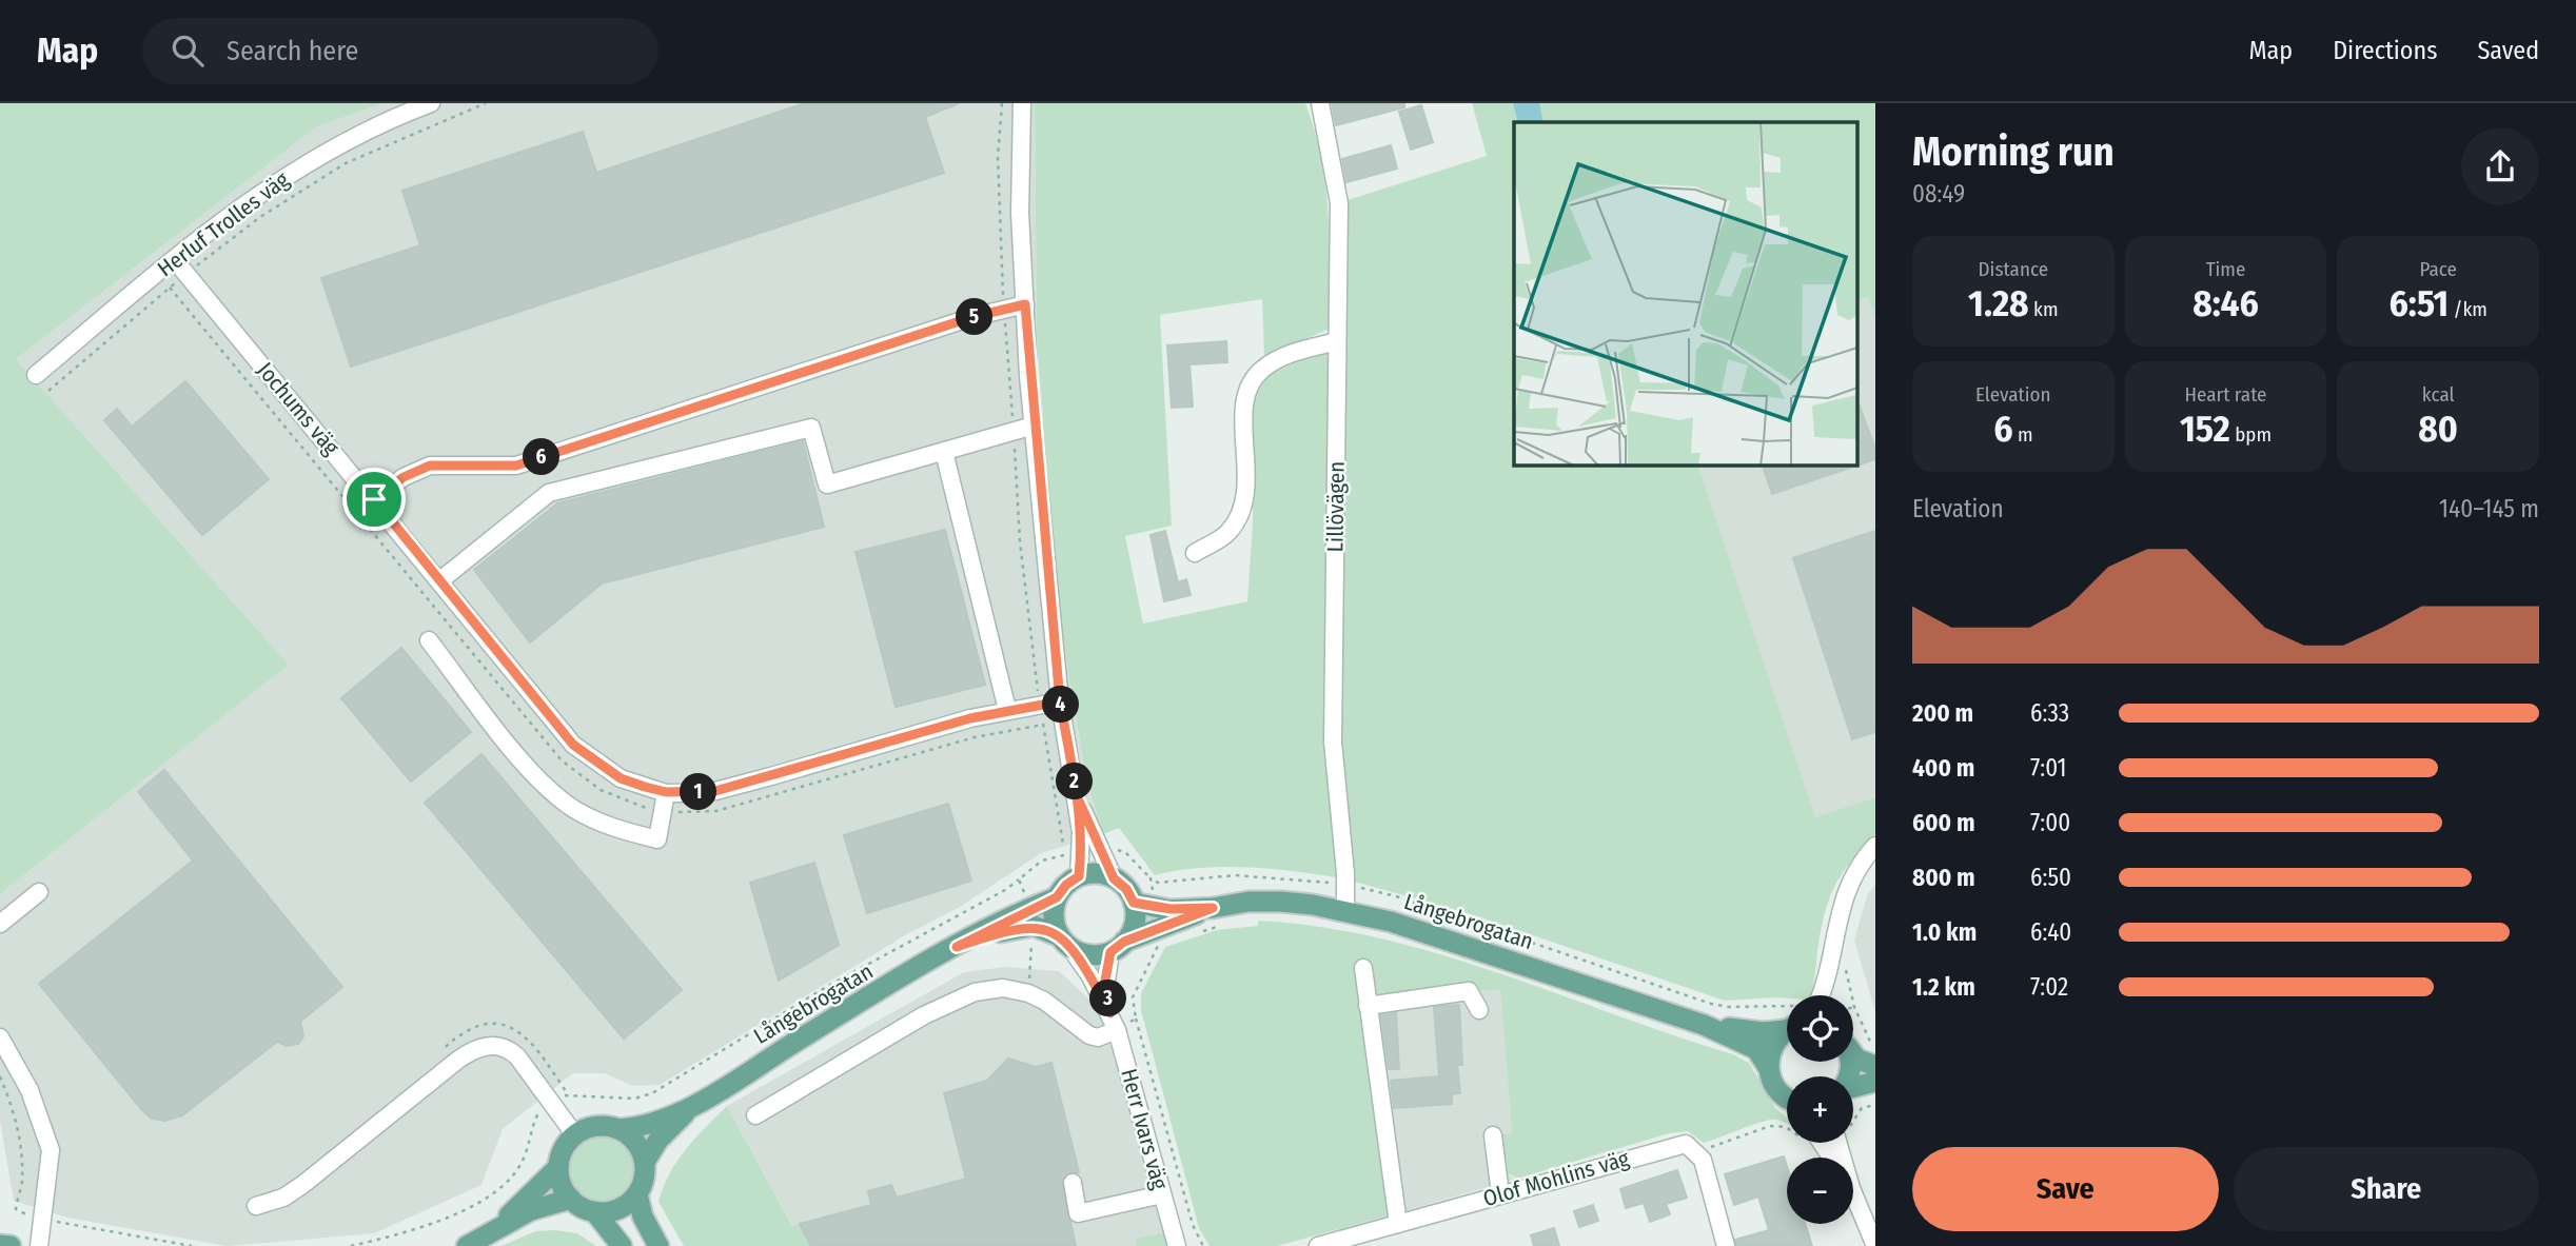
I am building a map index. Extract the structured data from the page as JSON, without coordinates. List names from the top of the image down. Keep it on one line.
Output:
{"streets":{"main road":["Långebrogatan"],"street":["Herluf Trolles väg","Jochums väg","Lillövägen","Herr Ivars väg","Olof Mohlins väg"]},"crossings":[["Herluf Trolles väg","Jochums väg"],["Lillövägen","Långebrogatan"],["Långebrogatan","Herr Ivars väg"]],"page":{"header":"Map","search":"Search here","nav":["Map","Directions","Saved"],"heading":["Morning run","08:49"],"stats":[["Distance","1.28 km"],["Time","8:46"],["Pace","6:51 /km"],["Elevation","6 m"],["Heart rate","152 bpm"],["kcal","80"]],"pins":["5","6","4","2","1","3"],"chart":["Elevation","140–145 m"],"list":[{"name":"200 m","note":"6:33"},{"name":"400 m","note":"7:01"},{"name":"600 m","note":"7:00"},{"name":"800 m","note":"6:50"},{"name":"1.0 km","note":"6:40"},{"name":"1.2 km","note":"7:02"}],"map_buttons":["+","−"],"buttons":["Save","Share"]}}
